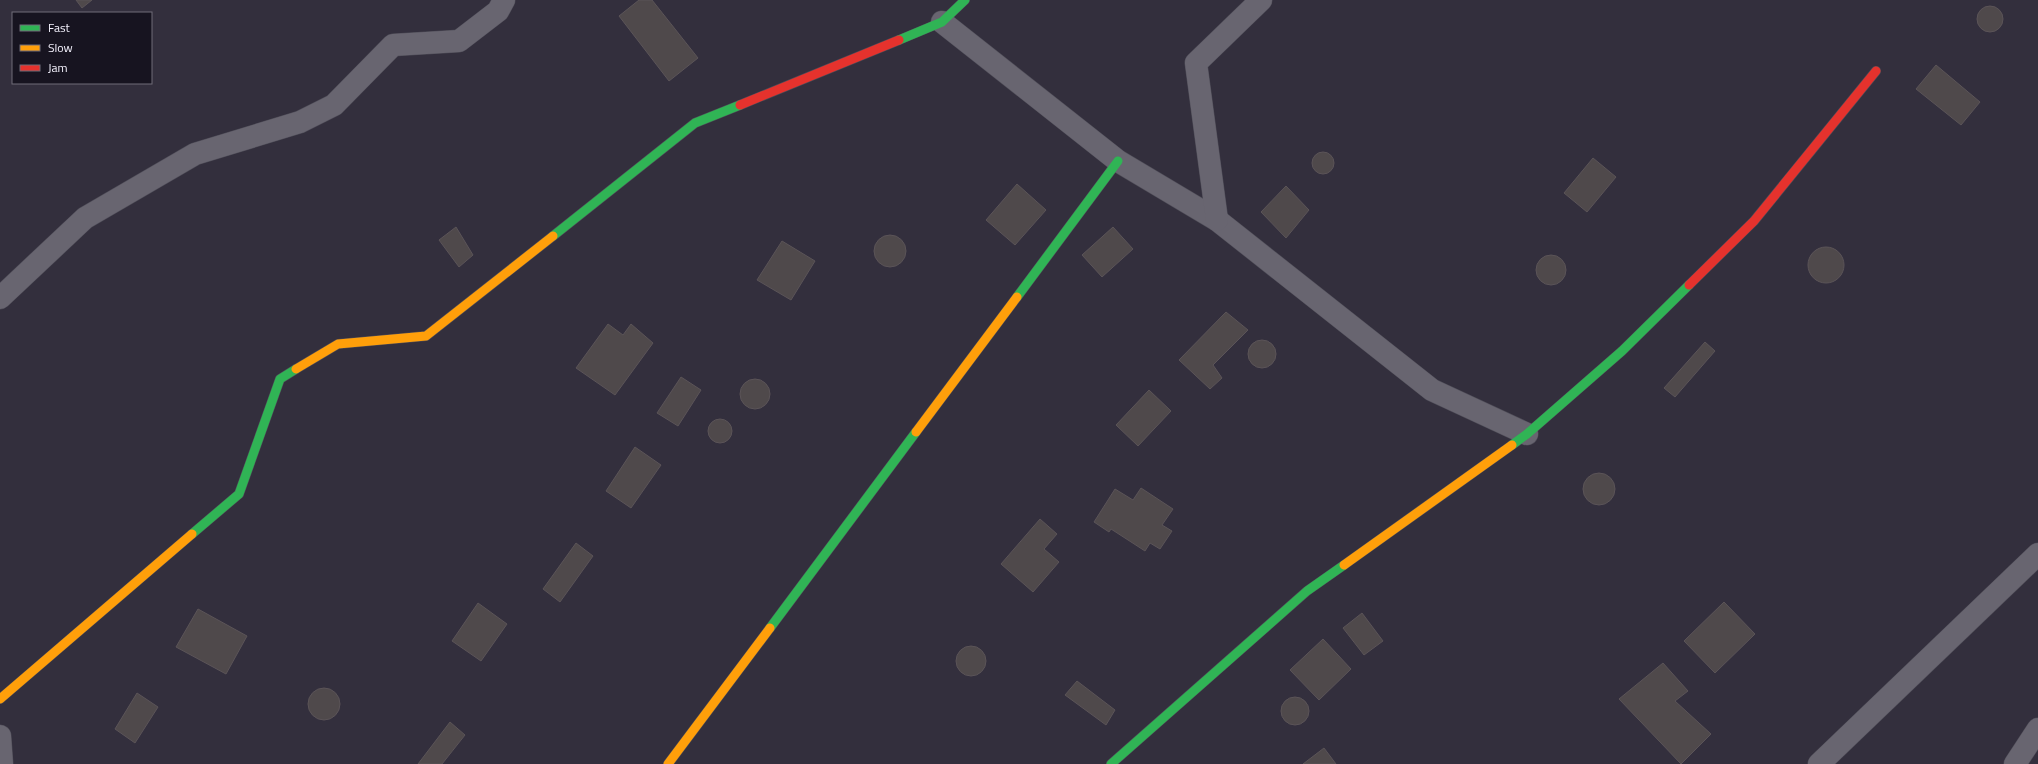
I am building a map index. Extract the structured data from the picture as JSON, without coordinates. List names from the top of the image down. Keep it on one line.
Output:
{"legend":["Fast","Slow","Jam"]}
